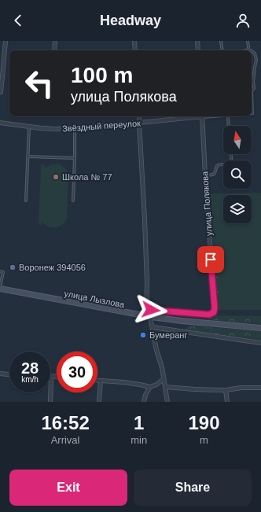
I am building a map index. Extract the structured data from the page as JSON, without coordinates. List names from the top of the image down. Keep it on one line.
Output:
{"streets":{"main road":["улица Лызлова"],"street":["Звёздный переулок","улица Полякова"]},"places":["Школа № 77","Воронеж 394056","Бумеранг"],"north":"top","page":{"header":"Headway","turn":["100 m","улица Полякова"],"speed":"28 km/h","limit":"30","eta":["16:52","Arrival","1","min","190","m"],"buttons":["Exit","Share"]}}
